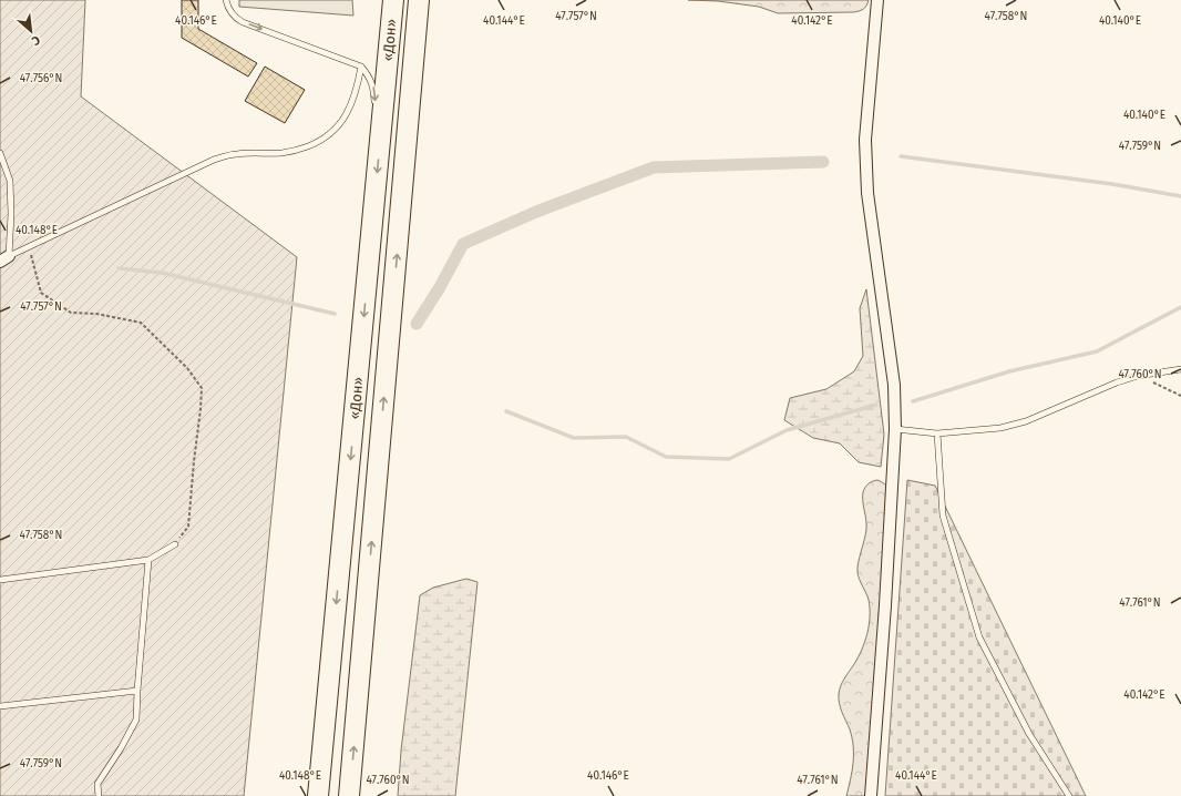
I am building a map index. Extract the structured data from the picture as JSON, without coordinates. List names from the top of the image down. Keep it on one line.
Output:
{"streets":{"highway":["«Дон»"]},"north":"bottom right","coordinates":["47.757°N","47.758°N","40.142°E","40.146°E","40.144°E","40.140°E","47.756°N","47.759°N","40.148°E","47.760°N","47.761°N"]}
